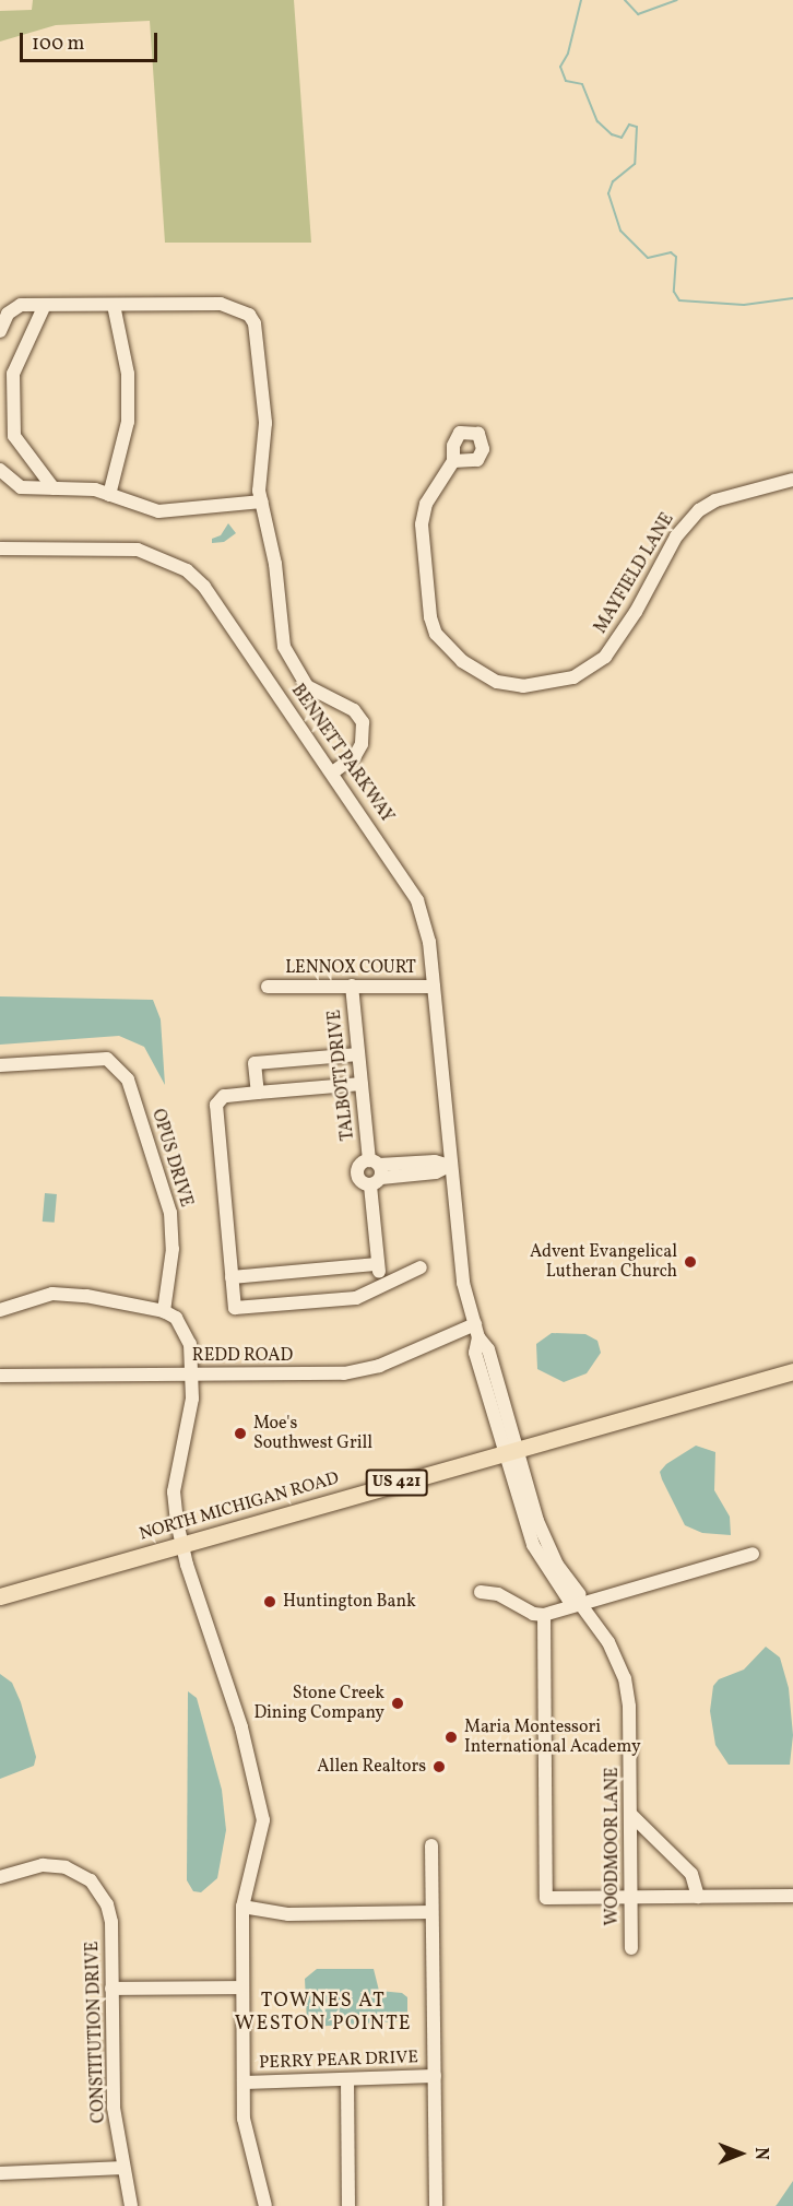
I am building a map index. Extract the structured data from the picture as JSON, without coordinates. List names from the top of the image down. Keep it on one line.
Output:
{"streets":{"main road":["US 421","NORTH MICHIGAN ROAD"],"street":["MAYFIELD LANE","BENNETT PARKWAY","LENNOX COURT","TALBOTT DRIVE","OPUS DRIVE","REDD ROAD","WOODMOOR LANE","CONSTITUTION DRIVE","PERRY PEAR DRIVE"]},"crossings":[["BENNETT PARKWAY","LENNOX COURT"],["BENNETT PARKWAY","REDD ROAD"],["BENNETT PARKWAY","NORTH MICHIGAN ROAD"],["BENNETT PARKWAY","WOODMOOR LANE"],["LENNOX COURT","TALBOTT DRIVE"],["NORTH MICHIGAN ROAD","WOODMOOR LANE"]],"districts":["TOWNES AT WESTON POINTE"],"places":["Advent Evangelical Lutheran Church","Moe's Southwest Grill","Huntington Bank","Stone Creek Dining Company","Maria Montessori International Academy","Allen Realtors"],"scale_bar":"100 m","north":"right"}
